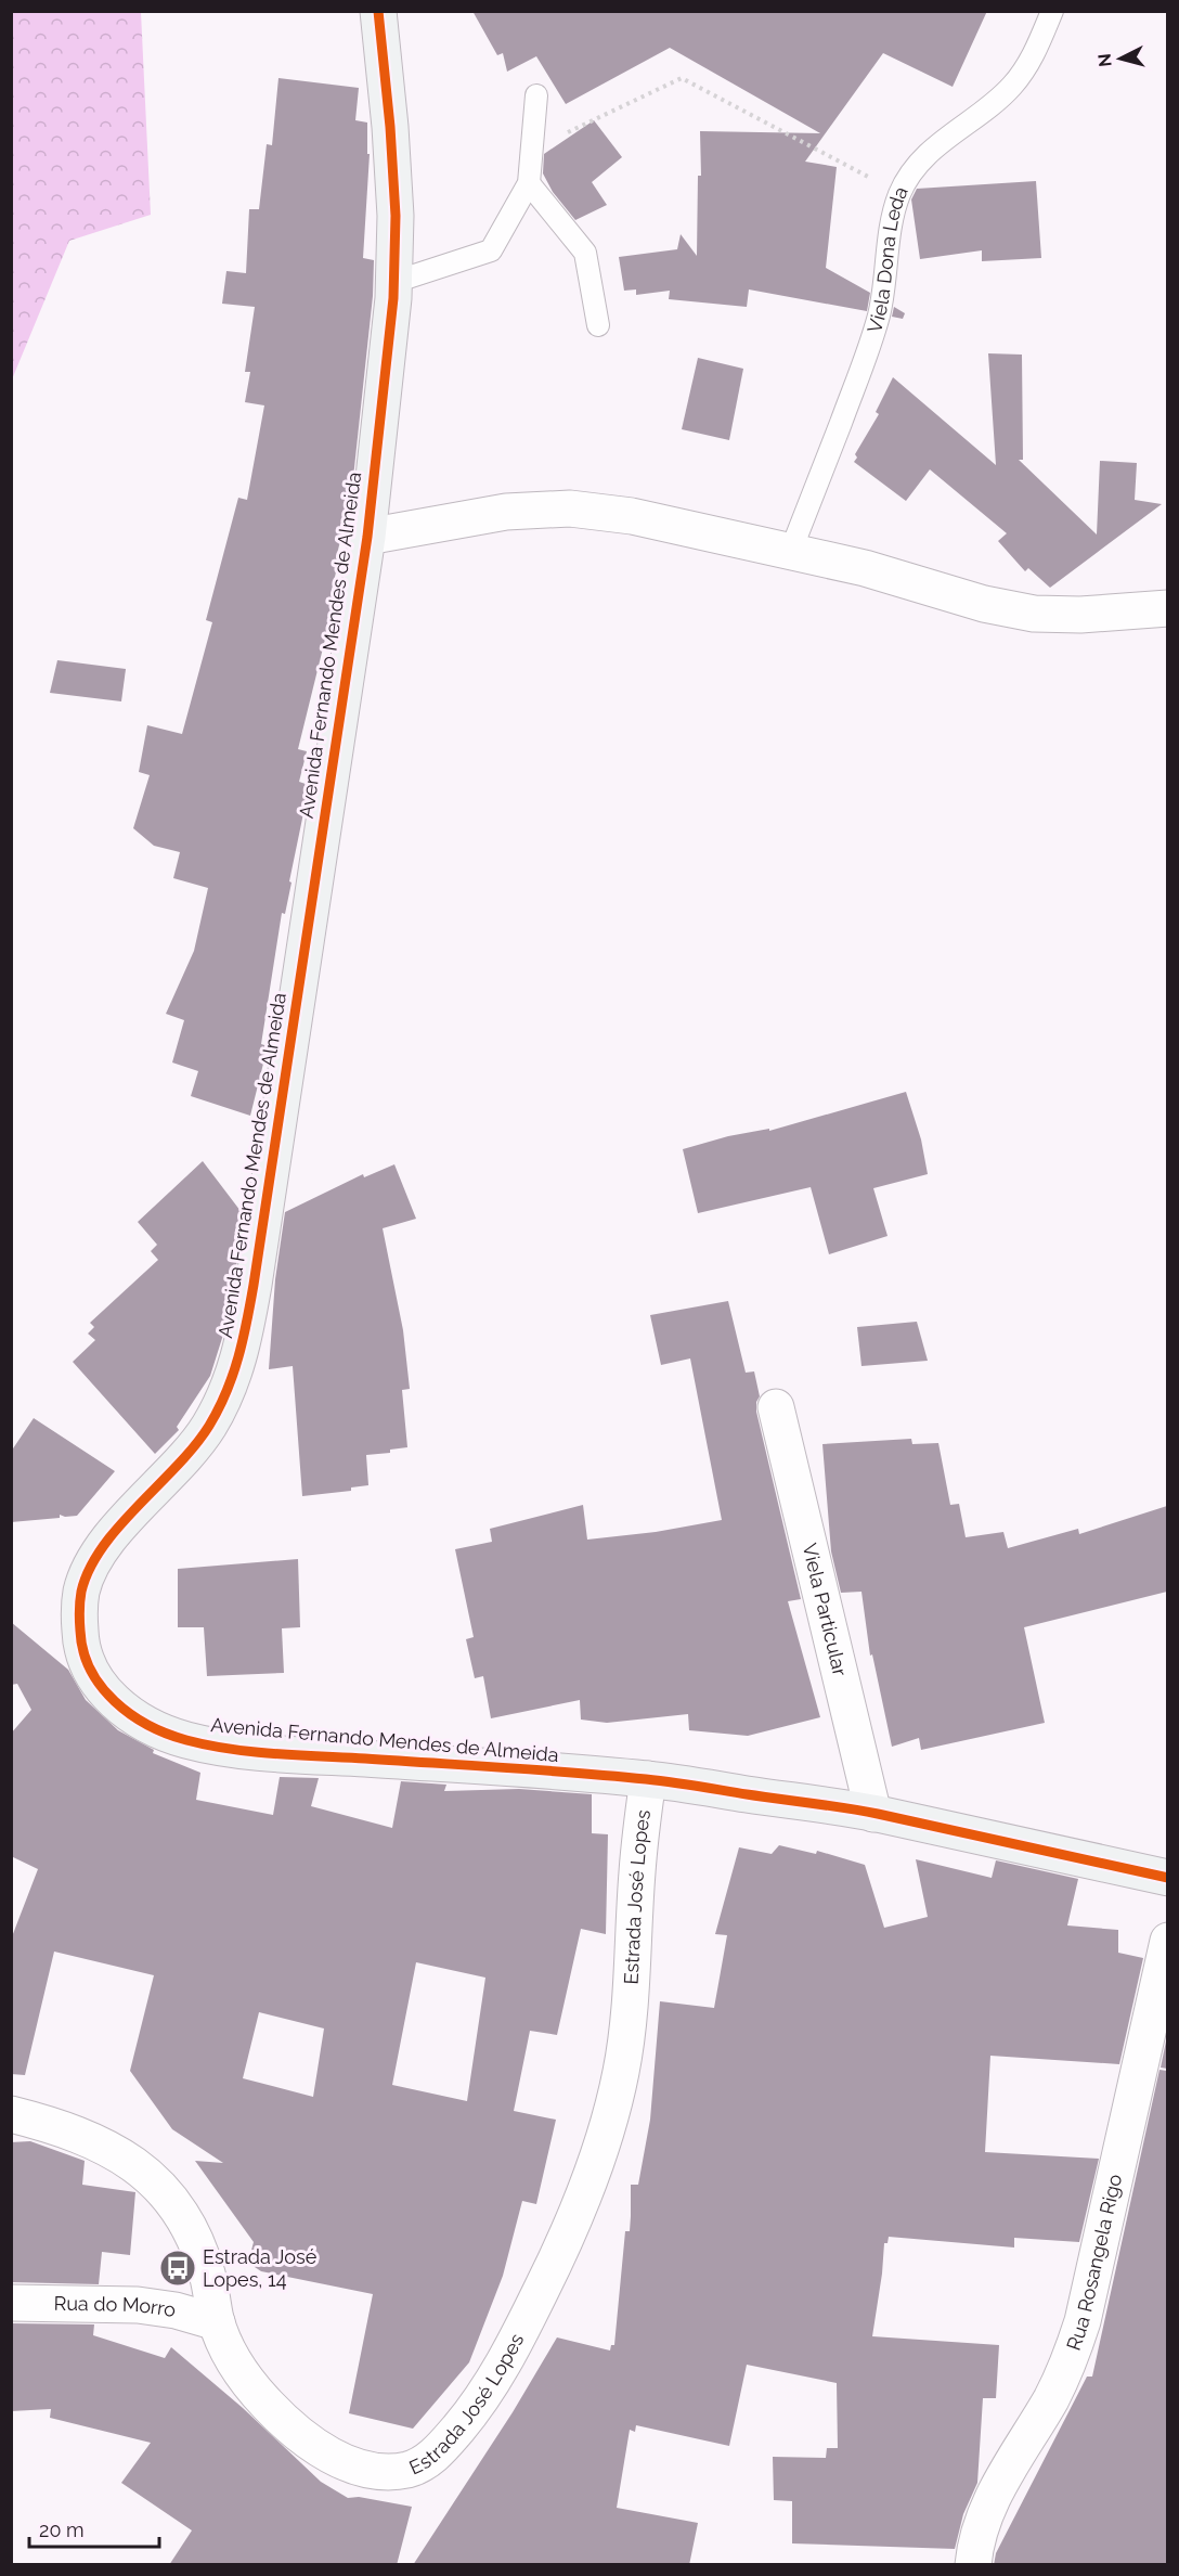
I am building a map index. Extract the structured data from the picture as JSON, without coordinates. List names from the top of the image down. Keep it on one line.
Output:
{"streets":{"street":["Avenida Fernando Mendes de Almeida","Viela Particular","Estrada José Lopes","Rua Rosangela Rigo","Rua do Morro"],"lane":["Viela Dona Leda"]},"crossings":[["Avenida Fernando Mendes de Almeida","Viela Particular"],["Avenida Fernando Mendes de Almeida","Estrada José Lopes"],["Estrada José Lopes","Rua do Morro"]],"places":{"bus stop":["Estrada José Lopes, 14"]},"scale_bar":"20 m","north":"left"}
